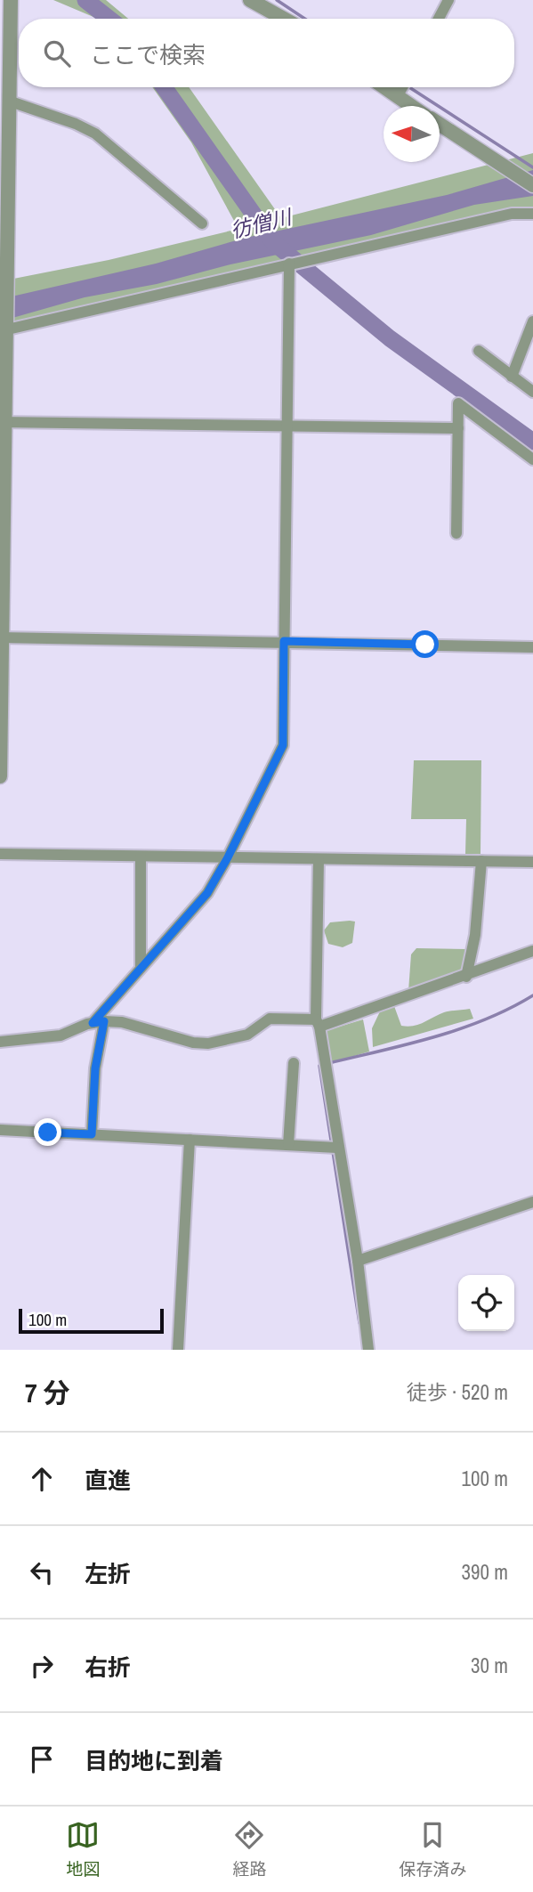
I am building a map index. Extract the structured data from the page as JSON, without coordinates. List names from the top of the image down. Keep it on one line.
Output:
{"water":["彷僧川"],"scale_bar":"100 m","north":"left","page":{"search":"ここで検索","scale":"100 m","heading":["7 分","徒歩 · 520 m"],"list":[["直進","100 m"],["左折","390 m"],["右折","30 m"],"目的地に到着"],"nav":["地図","経路","保存済み"]}}
